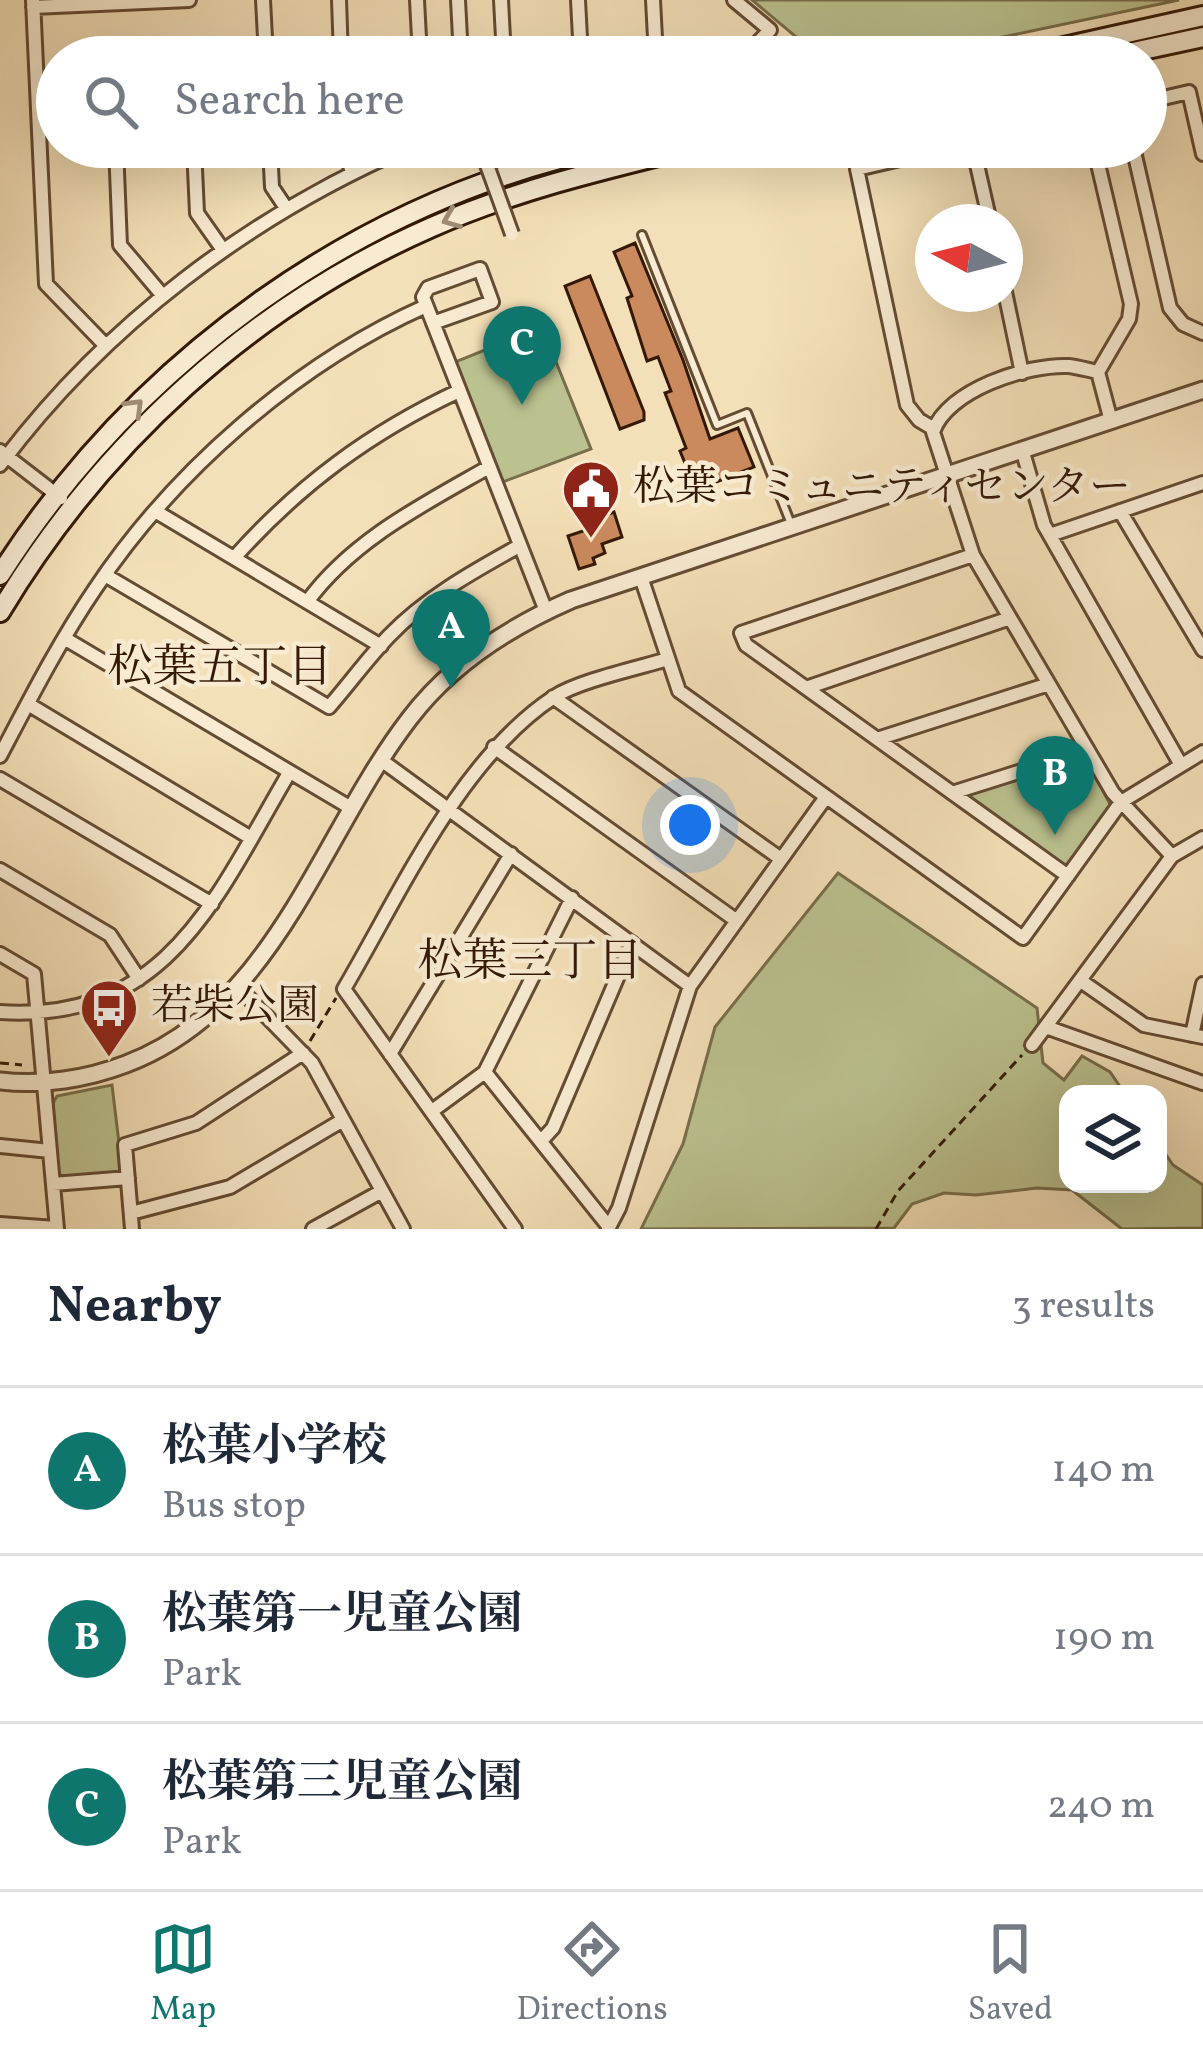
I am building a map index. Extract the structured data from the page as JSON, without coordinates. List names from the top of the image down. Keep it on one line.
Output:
{"districts":["松葉五丁目","松葉三丁目"],"places":{"public building":["松葉コミュニティセンター"],"bus stop":["若柴公園"]},"north":"left","page":{"search":"Search here","pins":["C","A","B"],"heading":["Nearby","3 results"],"list":[{"mark":"A","name":"松葉小学校","note":"Bus stop","value":"140 m"},{"mark":"B","name":"松葉第一児童公園","note":"Park","value":"190 m"},{"mark":"C","name":"松葉第三児童公園","note":"Park","value":"240 m"}],"nav":["Map","Directions","Saved"]}}
